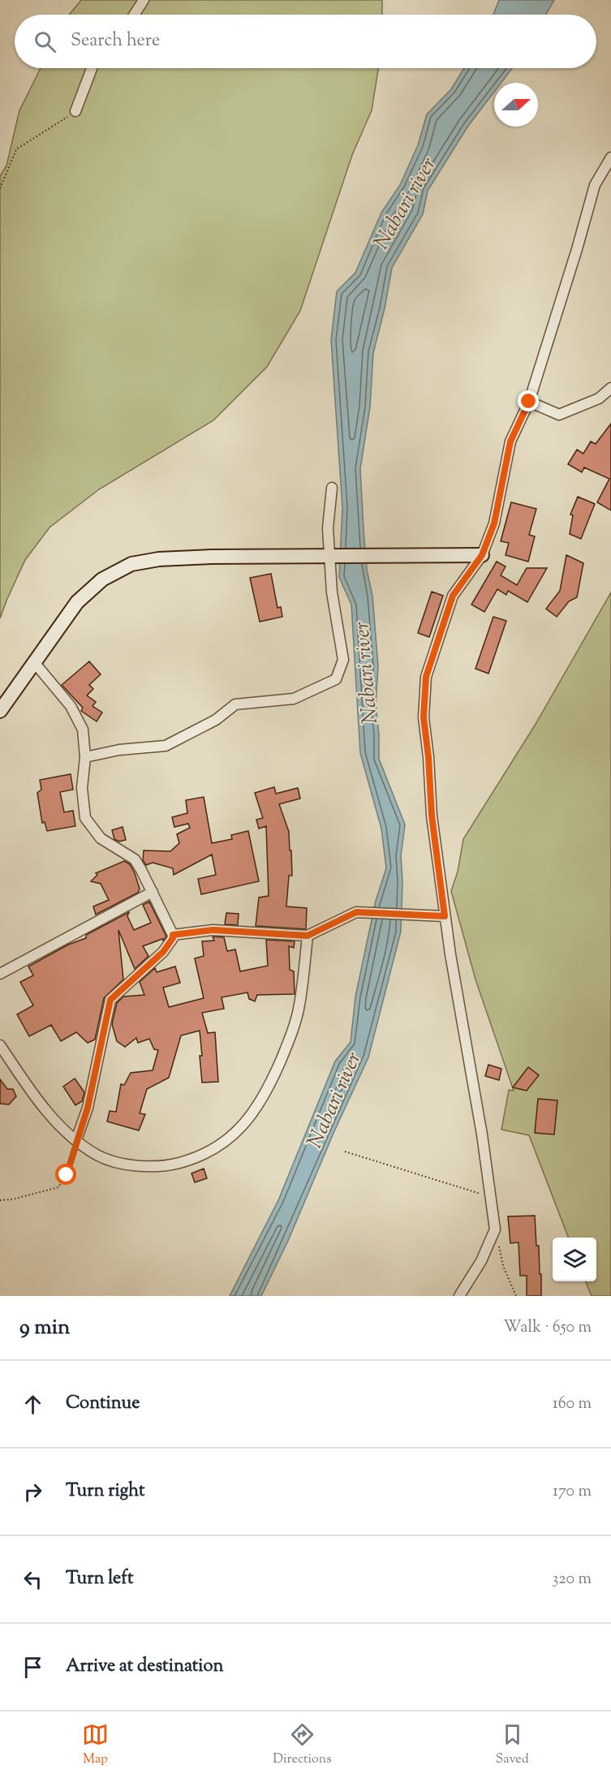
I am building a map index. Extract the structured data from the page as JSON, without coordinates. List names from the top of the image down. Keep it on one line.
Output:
{"water":["Nabari river"],"north":"right","page":{"search":"Search here","heading":["9 min","Walk · 650 m"],"list":[["Continue","160 m"],["Turn right","170 m"],["Turn left","320 m"],"Arrive at destination"],"nav":["Map","Directions","Saved"]}}
